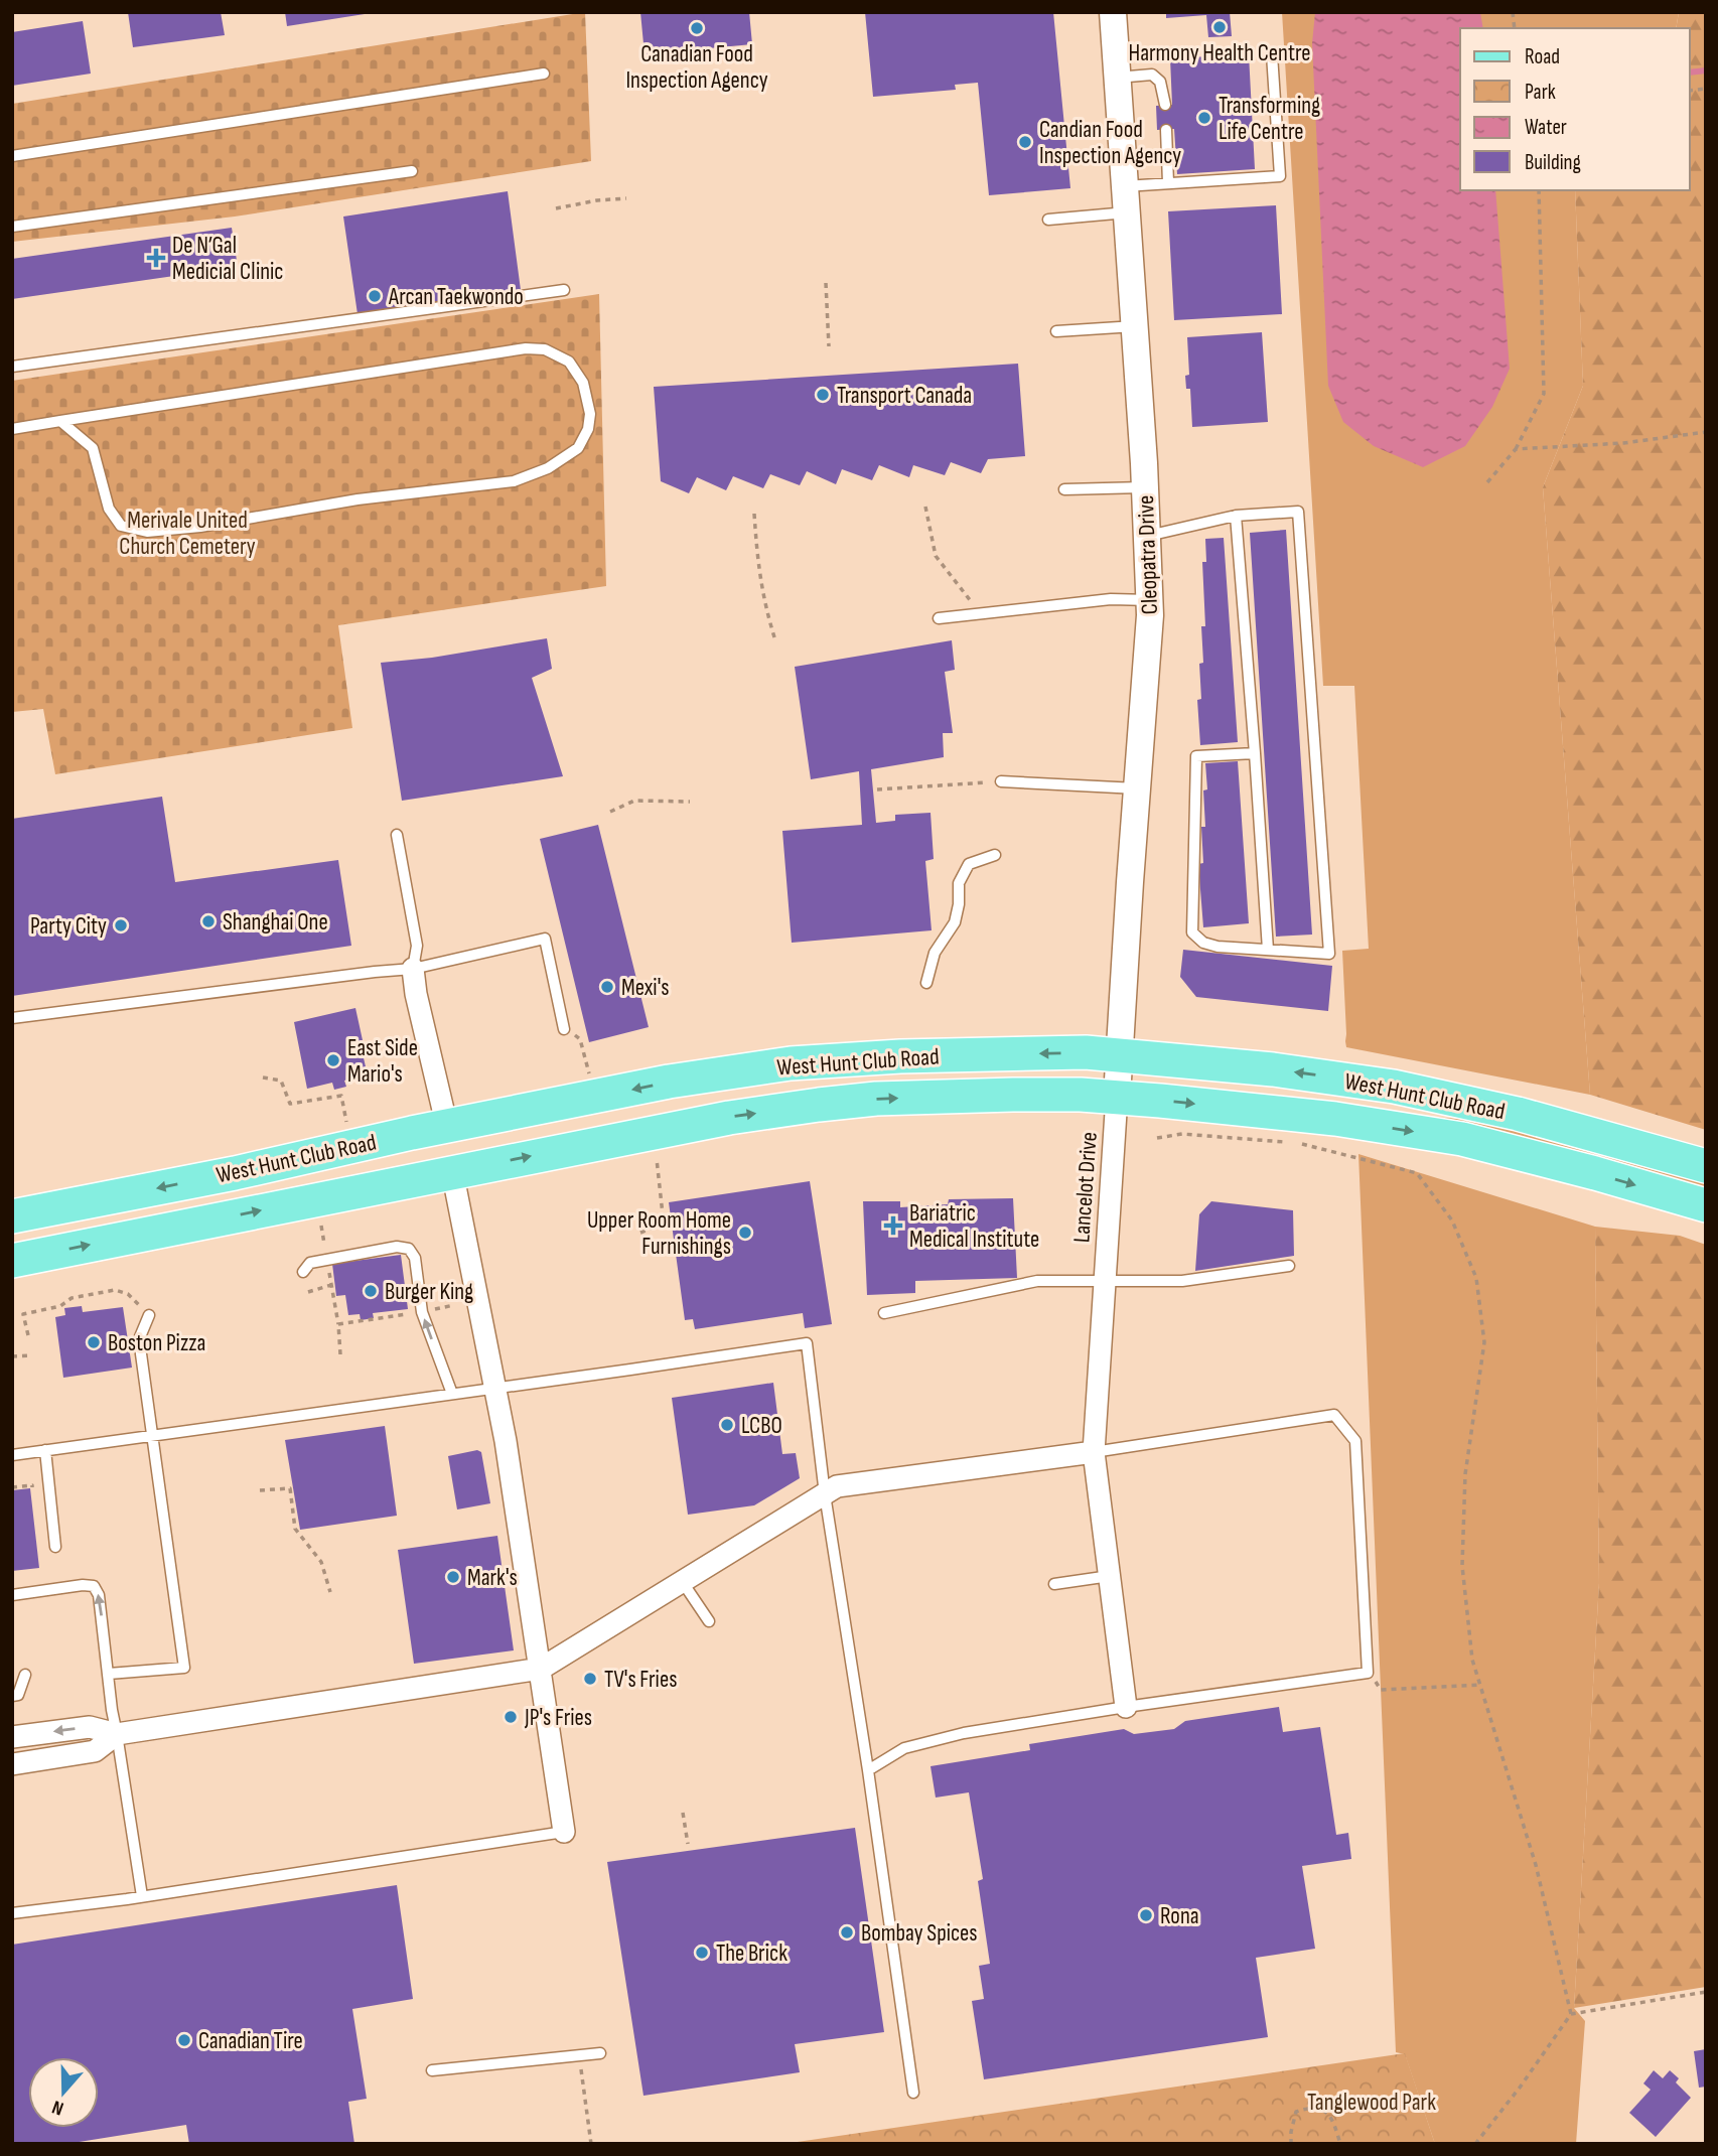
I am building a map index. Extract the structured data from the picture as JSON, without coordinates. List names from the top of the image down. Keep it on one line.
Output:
{"streets":{"main road":["West Hunt Club Road"],"street":["Cleopatra Drive","Lancelot Drive"]},"crossings":[["Cleopatra Drive","West Hunt Club Road"],["Cleopatra Drive","Lancelot Drive"],["West Hunt Club Road","Lancelot Drive"]],"parks":["Merivale United Church Cemetery","Tanglewood Park"],"places":{"other":["Harmony Health Centre","Canadian Food Inspection Agency","Transforming Life Centre","Candian Food Inspection Agency","Arcan Taekwondo","Transport Canada","Shanghai One","Party City","Mexi's","East Side Mario's","Upper Room Home Furnishings","Burger King","Boston Pizza","LCBO","Mark's","TV's Fries","JP's Fries","Rona","Bombay Spices","The Brick","Canadian Tire"],"health":["De N’Gal Medicial Clinic","Bariatric Medical Institute"]},"legend":["Road","Park","Water","Building"],"north":"bottom"}
